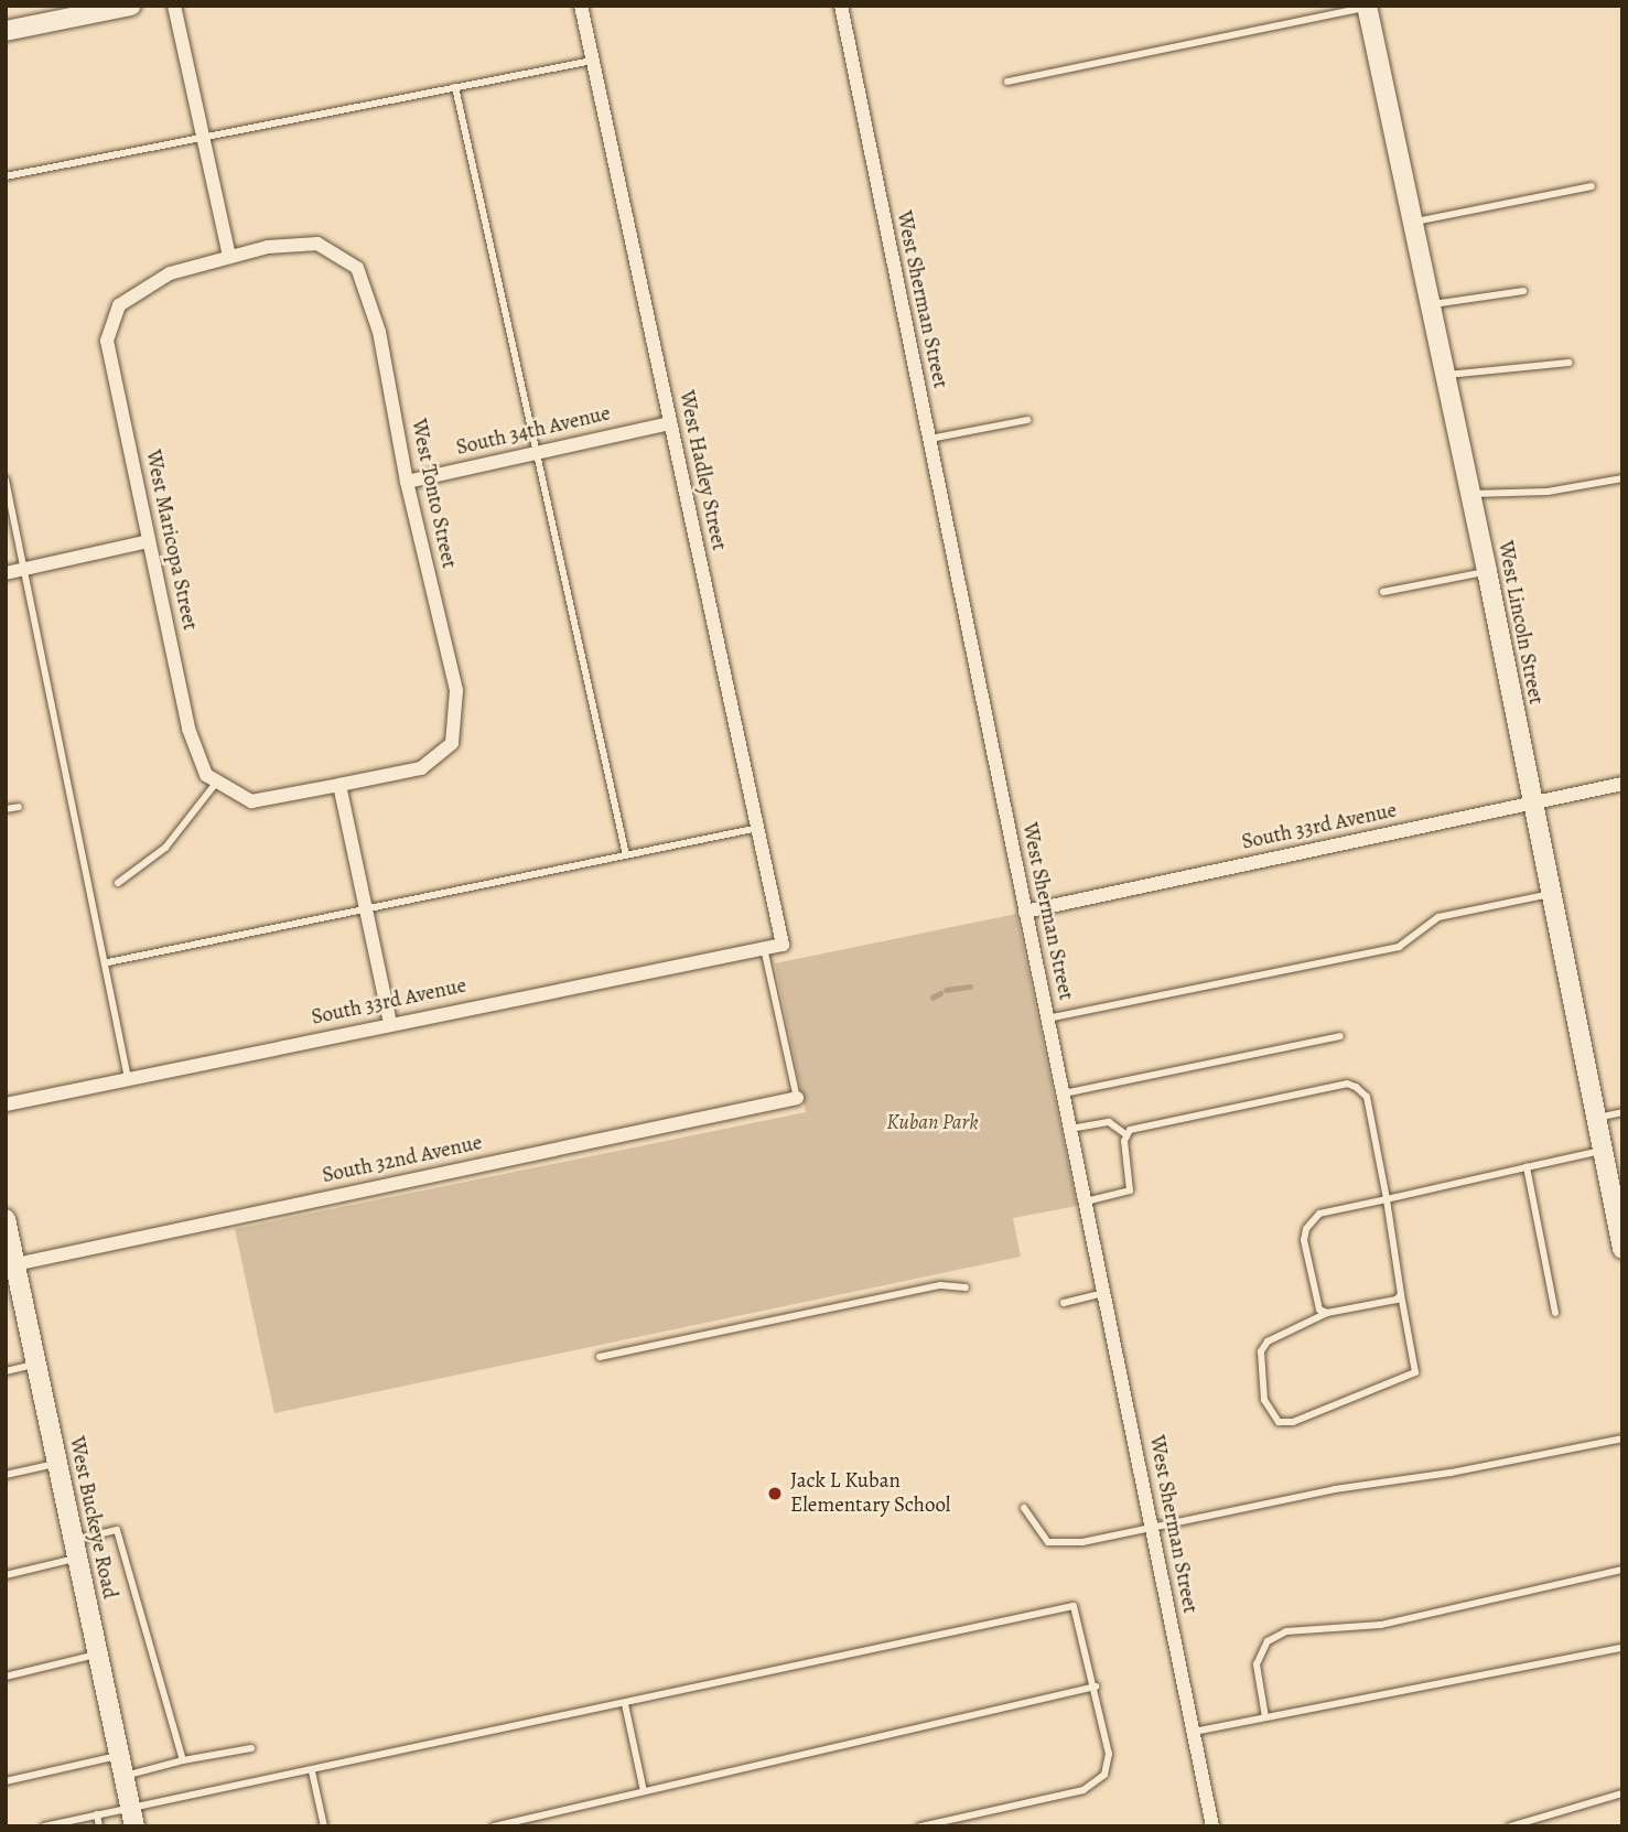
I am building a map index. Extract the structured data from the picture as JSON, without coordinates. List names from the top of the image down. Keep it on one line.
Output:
{"streets":{"street":["West Sherman Street","South 34th Avenue","West Hadley Street","West Tonto Street","West Maricopa Street","West Lincoln Street","South 33rd Avenue","South 32nd Avenue","West Buckeye Road"]},"crossings":[["West Sherman Street","South 33rd Avenue"],["South 34th Avenue","West Hadley Street"],["South 34th Avenue","West Tonto Street"],["West Hadley Street","South 33rd Avenue"],["West Tonto Street","West Maricopa Street"],["West Lincoln Street","South 33rd Avenue"],["South 32nd Avenue","West Buckeye Road"]],"parks":["Kuban Park"],"places":["Jack L Kuban Elementary School"]}
